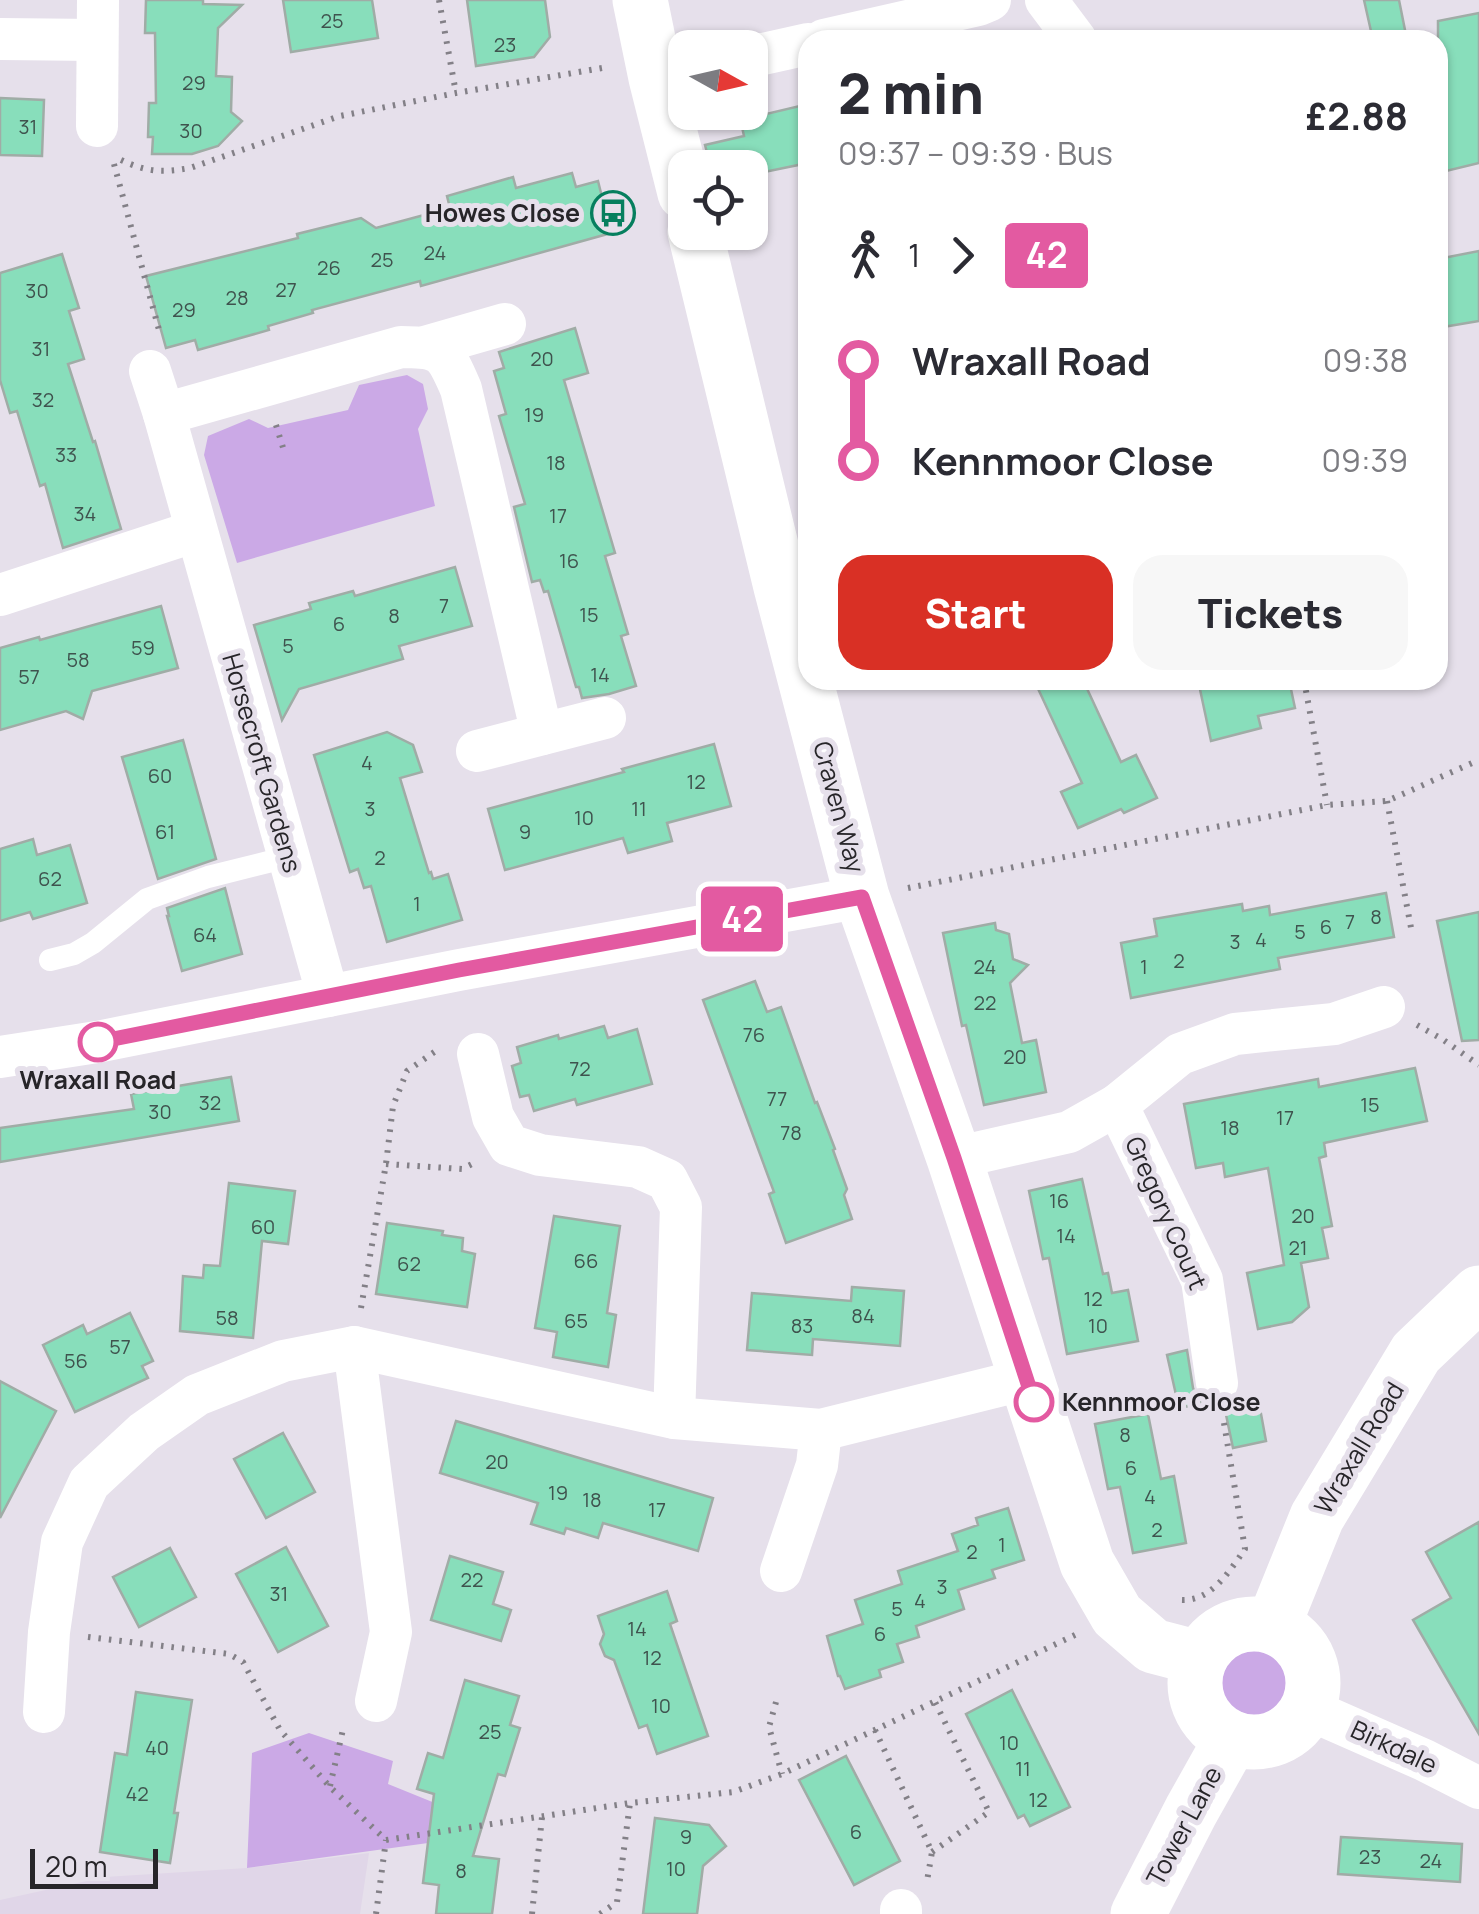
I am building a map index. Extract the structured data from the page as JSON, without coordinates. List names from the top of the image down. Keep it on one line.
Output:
{"streets":{"street":["Horsecroft Gardens","Craven Way","Gregory Court","Wraxall Road","Birkdale","Tower Lane"]},"crossings":[["Craven Way","Gregory Court"],["Craven Way","Wraxall Road"],["Craven Way","Birkdale"],["Craven Way","Tower Lane"],["Wraxall Road","Birkdale"],["Wraxall Road","Tower Lane"],["Birkdale","Tower Lane"]],"places":{"bus stop":["Howes Close"],"other":["Wraxall Road","Kennmoor Close"]},"lines":["bus line 42"],"house_numbers":["25","23","29","31","30","24","25","26","27","30","28","29","31","20","32","19","33","18","34","17","16","7","15","8","6","5","59","58","14","57","4","60","12","3","11","10","61","9","2","62","1","8","7","6","5","64","4","3","2","24","1","22","76","20","72","77","32","15","30","17","18","78","16","20","60","14","21","66","62","12","84","58","65","83","10","57","56","8","20","6","19","4","18","17","2","1","2","22","3","31","4","5","14","6","12","10","25","10","40","11","42","12","6","9","23","24","10","8"],"scale_bar":"20 m","north":"right","page":{"on_map":"42","heading":["2 min","09:37 – 09:39 · Bus","£2.88"],"legs":["1","42"],"list":[{"name":"Wraxall Road","value":"09:38"},{"name":"Kennmoor Close","value":"09:39"}],"buttons":["Start","Tickets"],"scale":"20 m"}}
